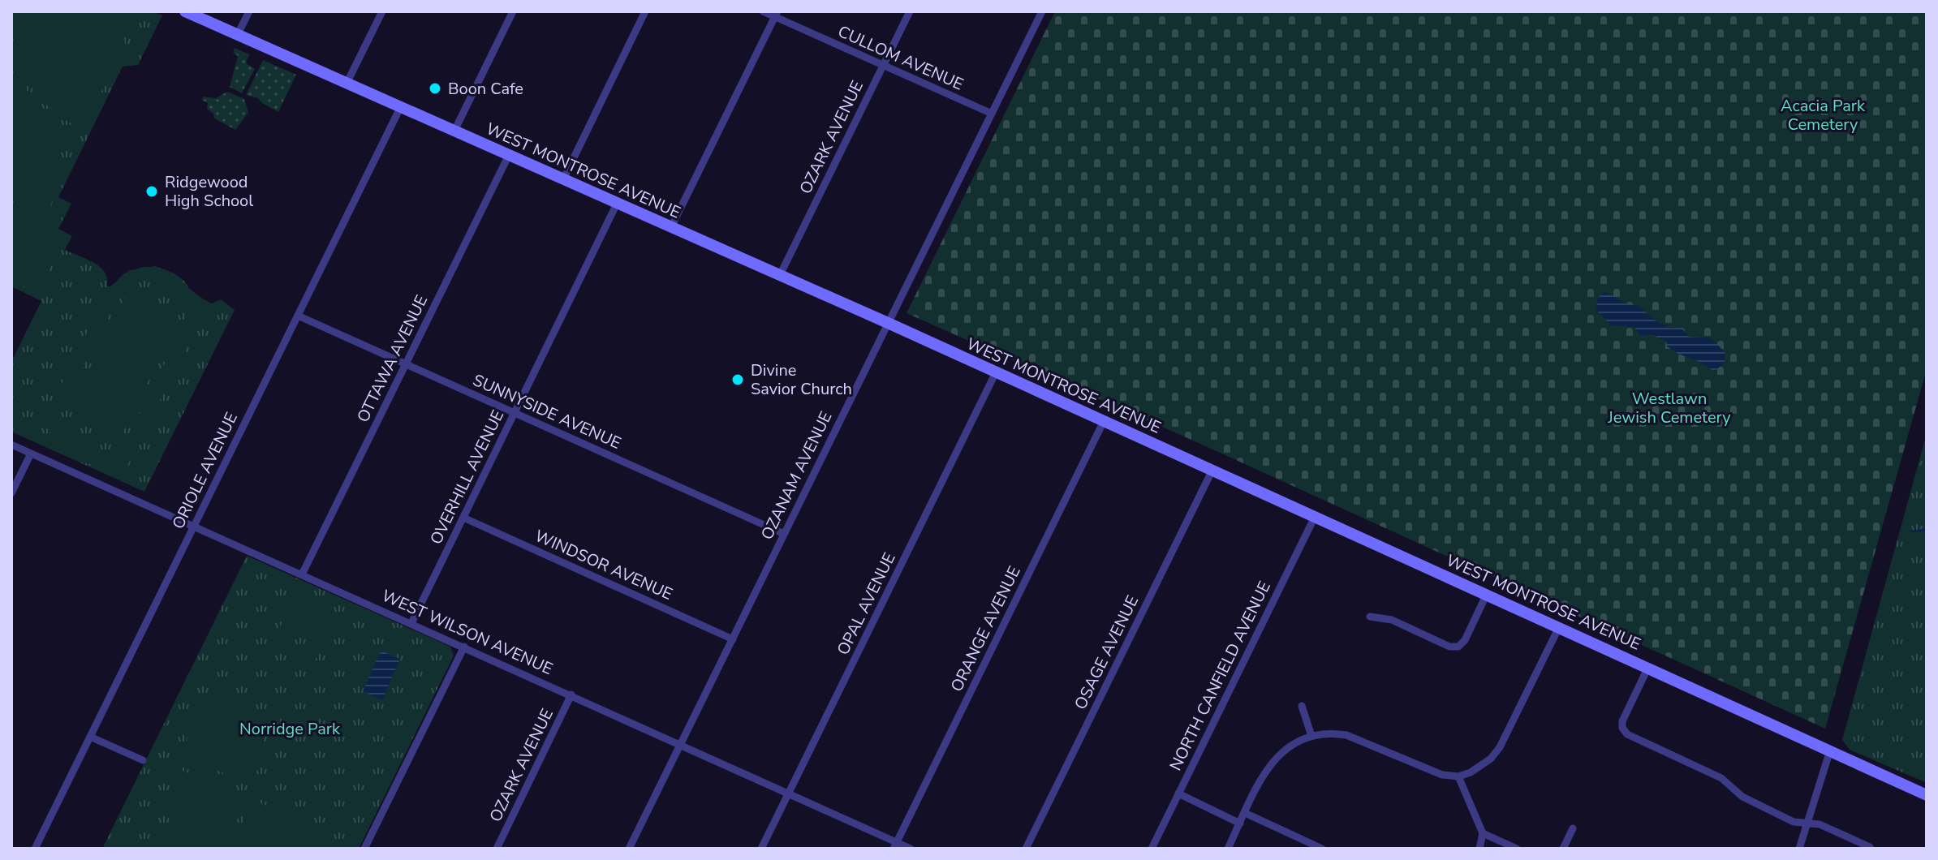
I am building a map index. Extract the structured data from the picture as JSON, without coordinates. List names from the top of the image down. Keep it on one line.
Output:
{"streets":{"street":["CULLOM AVENUE","OZARK AVENUE","WEST MONTROSE AVENUE","OTTAWA AVENUE","SUNNYSIDE AVENUE","ORIOLE AVENUE","OZANAM AVENUE","OVERHILL AVENUE","WINDSOR AVENUE","OPAL AVENUE","ORANGE AVENUE","WEST WILSON AVENUE","OSAGE AVENUE","NORTH CANFIELD AVENUE"]},"crossings":[["CULLOM AVENUE","OZARK AVENUE"],["CULLOM AVENUE","OZANAM AVENUE"],["OZARK AVENUE","WEST MONTROSE AVENUE"],["OZARK AVENUE","WEST WILSON AVENUE"],["WEST MONTROSE AVENUE","OTTAWA AVENUE"],["WEST MONTROSE AVENUE","ORIOLE AVENUE"],["WEST MONTROSE AVENUE","OZANAM AVENUE"],["WEST MONTROSE AVENUE","OVERHILL AVENUE"],["WEST MONTROSE AVENUE","OPAL AVENUE"],["WEST MONTROSE AVENUE","ORANGE AVENUE"],["WEST MONTROSE AVENUE","OSAGE AVENUE"],["WEST MONTROSE AVENUE","NORTH CANFIELD AVENUE"],["OTTAWA AVENUE","SUNNYSIDE AVENUE"],["OTTAWA AVENUE","WEST WILSON AVENUE"],["SUNNYSIDE AVENUE","ORIOLE AVENUE"],["SUNNYSIDE AVENUE","OZANAM AVENUE"],["SUNNYSIDE AVENUE","OVERHILL AVENUE"],["ORIOLE AVENUE","WEST WILSON AVENUE"],["OZANAM AVENUE","WINDSOR AVENUE"],["OZANAM AVENUE","WEST WILSON AVENUE"],["OVERHILL AVENUE","WINDSOR AVENUE"],["OVERHILL AVENUE","WEST WILSON AVENUE"],["OPAL AVENUE","WEST WILSON AVENUE"],["ORANGE AVENUE","WEST WILSON AVENUE"]],"parks":["Acacia Park Cemetery","Westlawn Jewish Cemetery","Norridge Park"],"places":["Boon Cafe","Ridgewood High School","Divine Savior Church"]}
